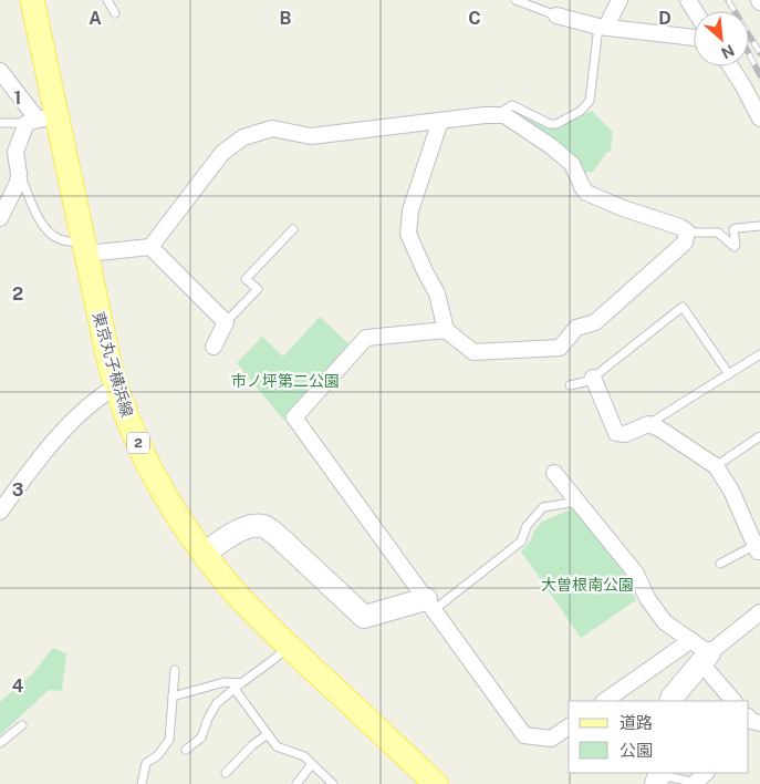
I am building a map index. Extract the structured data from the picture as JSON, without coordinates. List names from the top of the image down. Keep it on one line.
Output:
{"streets":{"main road":["東京丸子横浜線","2"]},"parks":["市ノ坪第二公園","大曽根南公園"],"legend":["道路","公園"],"north":"bottom right","grid":{"columns":["A","B","C","D"],"rows":["1","2","3","4"]}}
